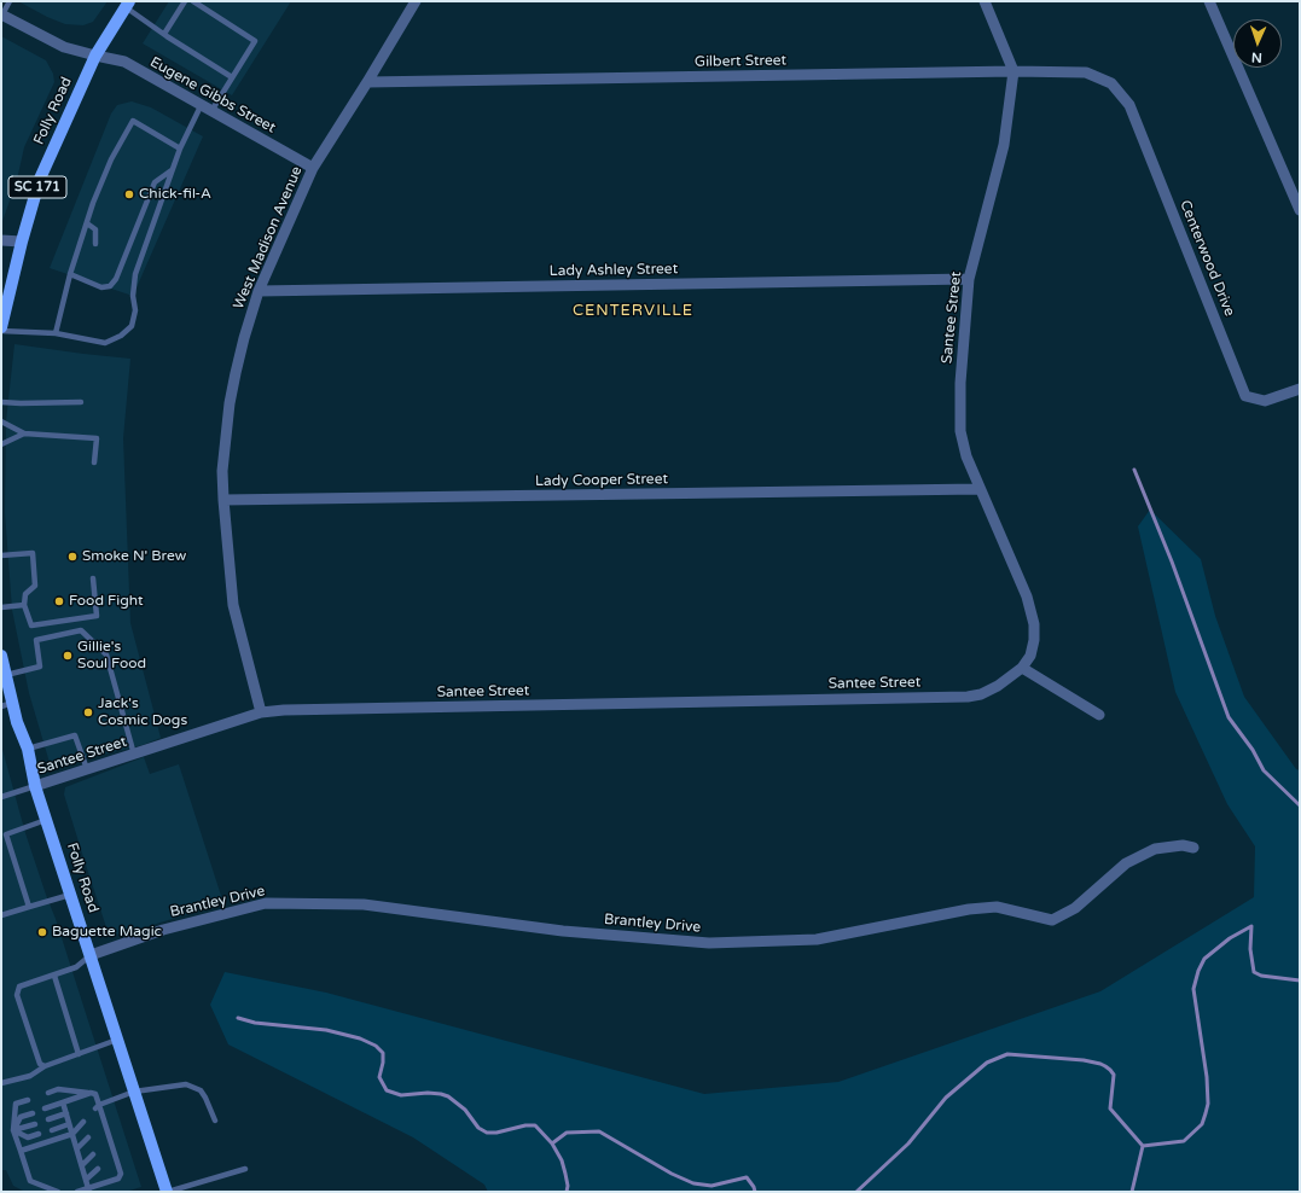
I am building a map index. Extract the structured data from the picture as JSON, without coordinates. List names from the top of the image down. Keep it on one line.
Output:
{"streets":{"main road":["Folly Road","SC 171"],"street":["Gilbert Street","Eugene Gibbs Street","West Madison Avenue","Centerwood Drive","Lady Ashley Street","Santee Street","Lady Cooper Street","Brantley Drive"]},"crossings":[["Gilbert Street","West Madison Avenue"],["Gilbert Street","Centerwood Drive"],["Gilbert Street","Santee Street"],["Eugene Gibbs Street","Folly Road"],["Eugene Gibbs Street","West Madison Avenue"],["Folly Road","Santee Street"],["Folly Road","Brantley Drive"],["West Madison Avenue","Lady Ashley Street"],["West Madison Avenue","Santee Street"],["West Madison Avenue","Lady Cooper Street"],["Lady Ashley Street","Santee Street"],["Santee Street","Lady Cooper Street"]],"districts":["CENTERVILLE"],"places":["Chick-fil-A","Smoke N' Brew","Food Fight","Gillie's Soul Food","Jack's Cosmic Dogs","Baguette Magic"],"north":"bottom"}
